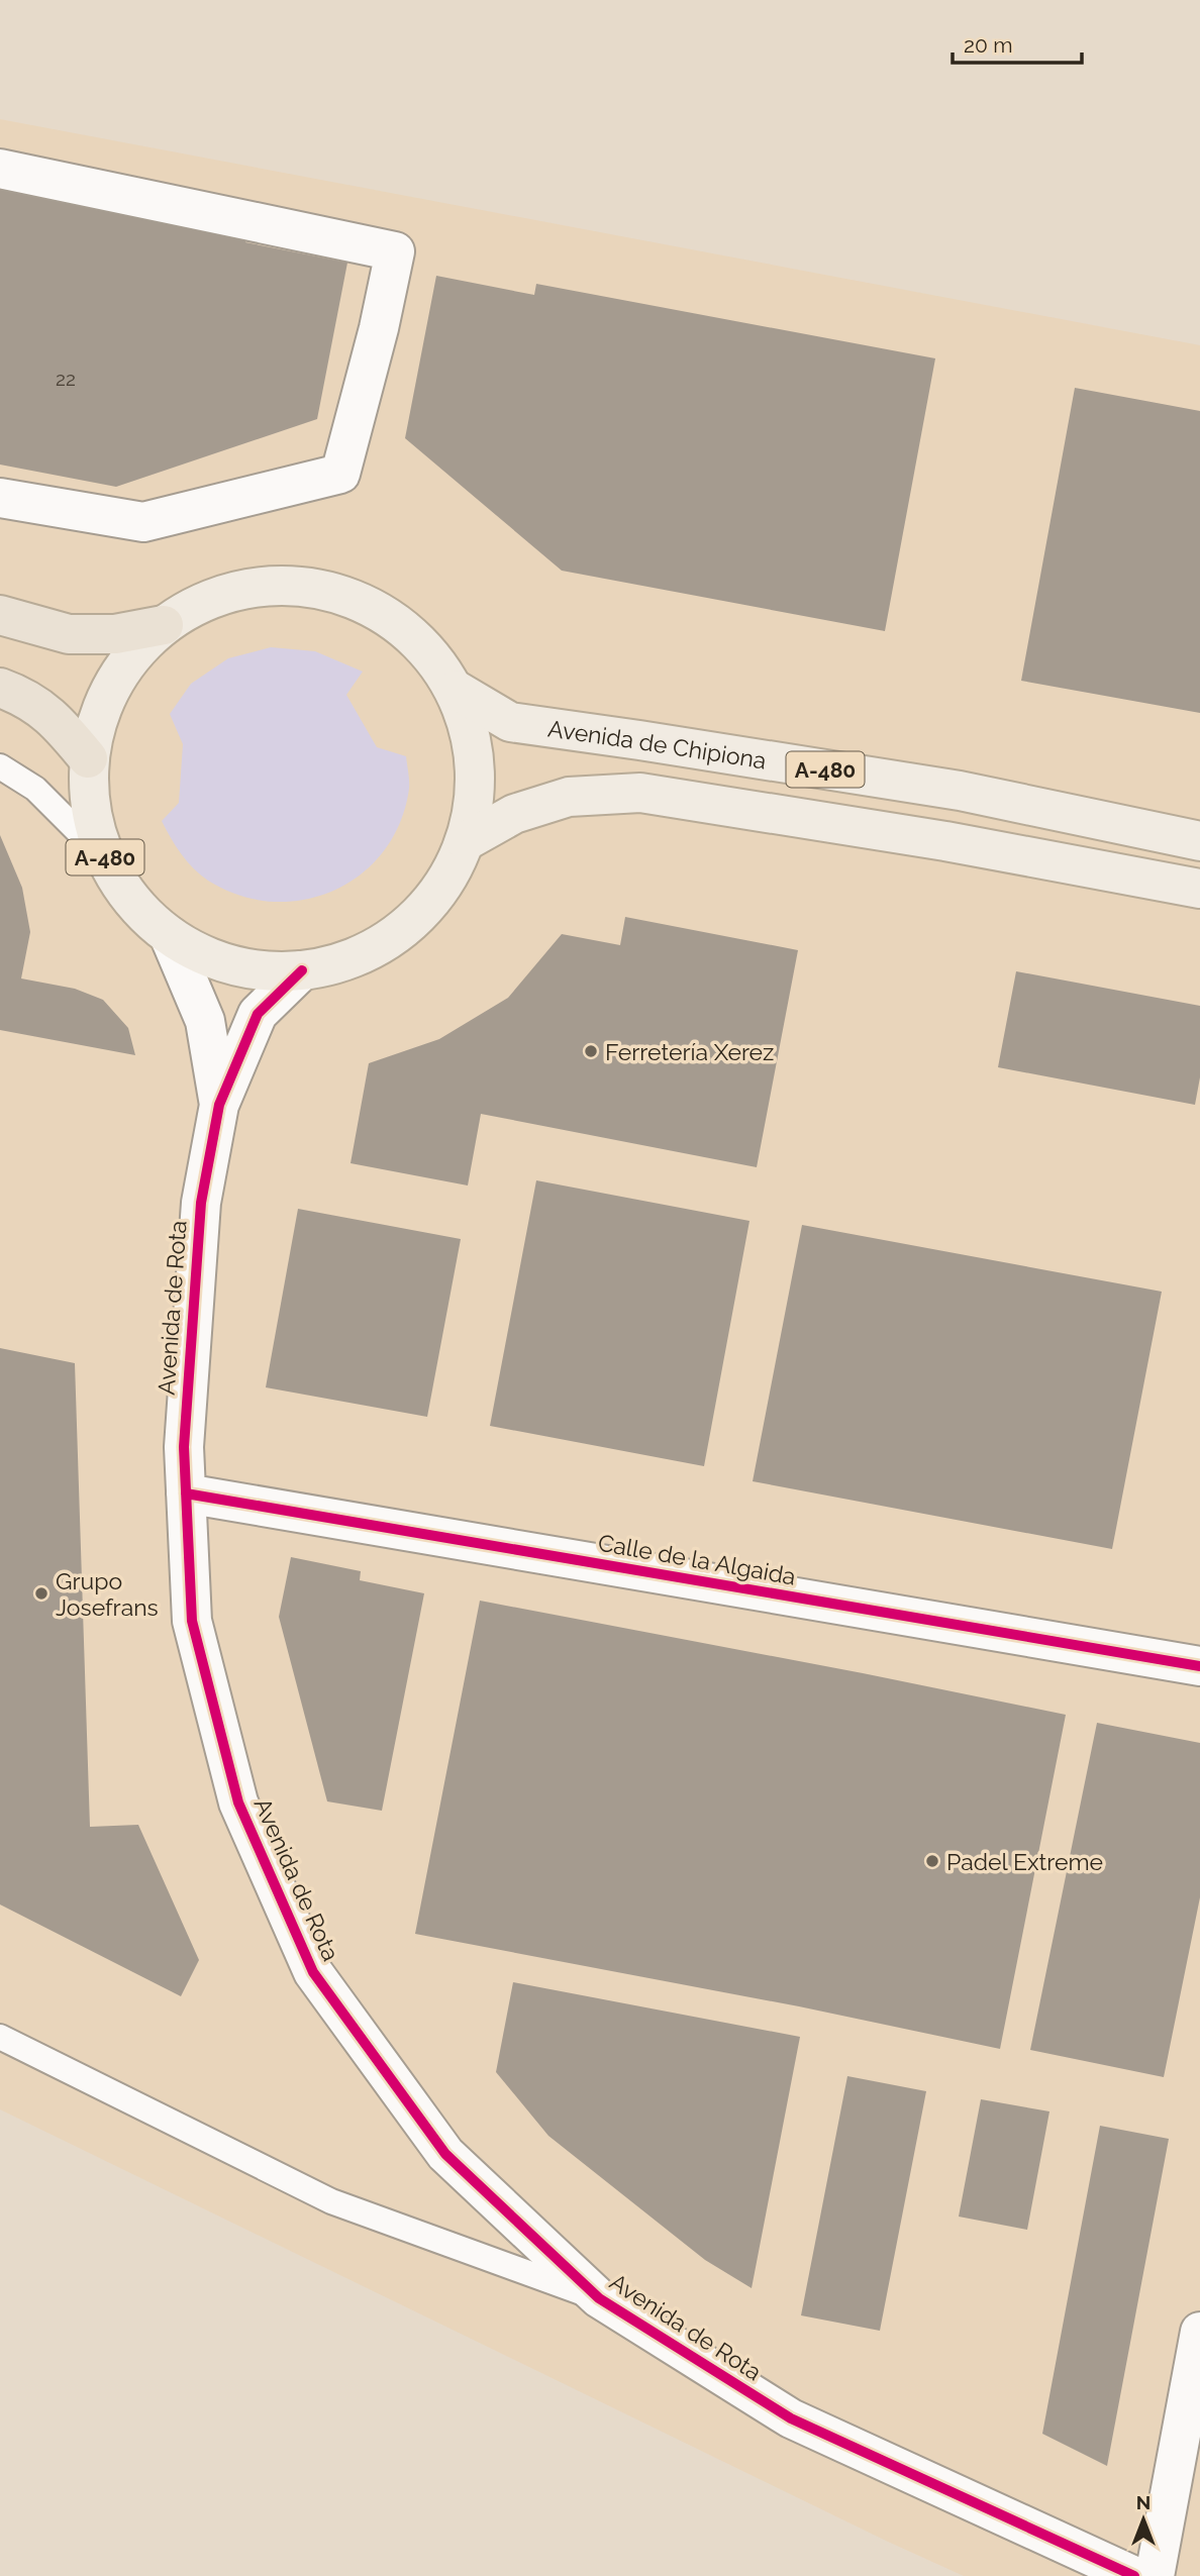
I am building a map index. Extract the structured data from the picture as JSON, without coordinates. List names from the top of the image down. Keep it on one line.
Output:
{"streets":{"highway":["A-480"],"main road":["Avenida de Chipiona"],"street":["Avenida de Rota","Calle de la Algaida"]},"crossings":[["Avenida de Chipiona","A-480"],["A-480","Avenida de Rota"],["Avenida de Rota","Calle de la Algaida"]],"places":["Ferretería Xerez","Grupo Josefrans","Padel Extreme"],"house_numbers":["22"],"scale_bar":"20 m","north":"top"}
